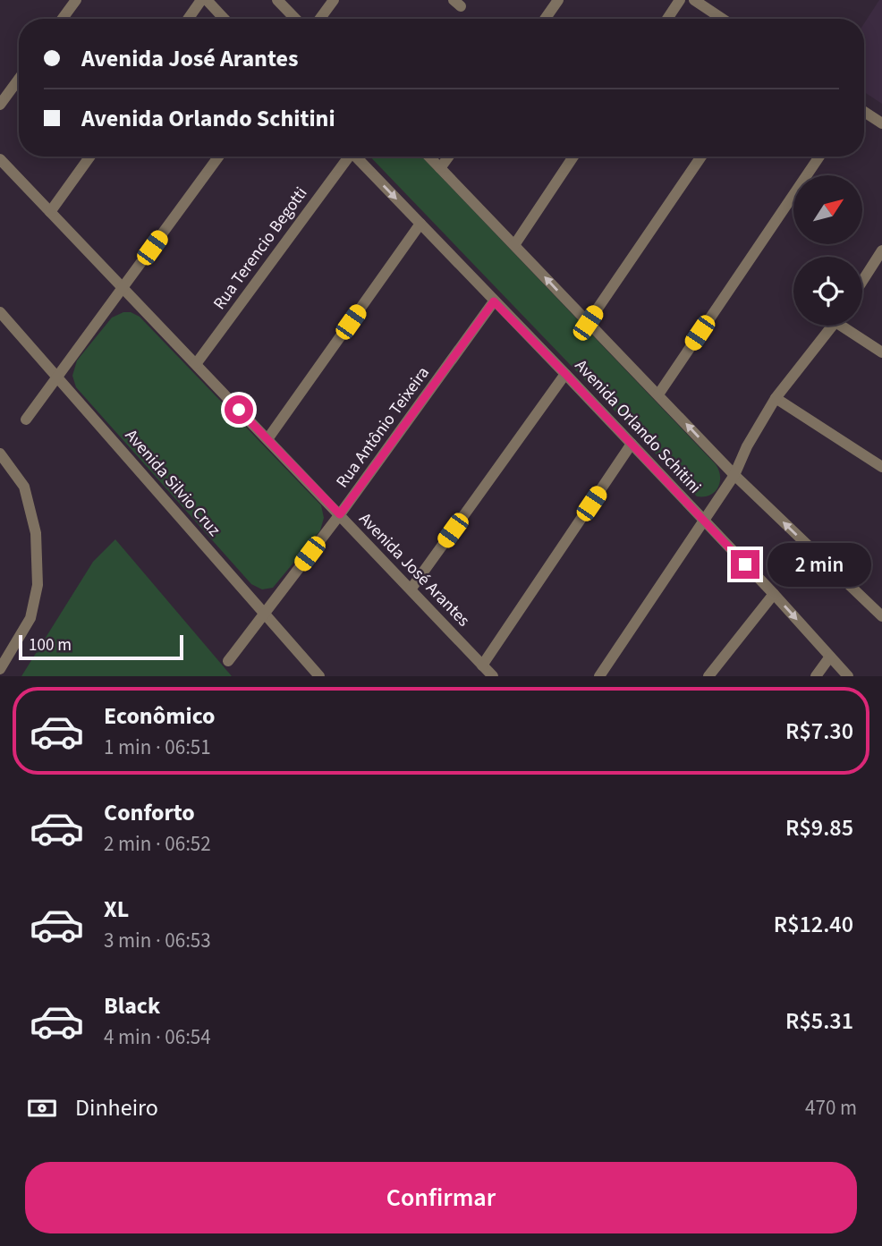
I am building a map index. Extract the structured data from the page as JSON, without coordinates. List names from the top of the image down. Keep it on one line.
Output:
{"streets":{"street":["Rua Terencio Begotti","Avenida Orlando Schitini","Rua Antônio Teixeira","Avenida Silvio Cruz","Avenida José Arantes"]},"crossings":[["Rua Terencio Begotti","Avenida José Arantes"],["Avenida Orlando Schitini","Rua Antônio Teixeira"],["Rua Antônio Teixeira","Avenida Silvio Cruz"],["Rua Antônio Teixeira","Avenida José Arantes"]],"scale_bar":"100 m","north":"top right","page":{"banner":["Avenida José Arantes","Avenida Orlando Schitini"],"bubble":"2 min","scale":"100 m","list":[{"name":"Econômico","note":"1 min · 06:51","value":"R$7.30"},{"name":"Conforto","note":"2 min · 06:52","value":"R$9.85"},{"name":"XL","note":"3 min · 06:53","value":"R$12.40"},{"name":"Black","note":"4 min · 06:54","value":"R$5.31"}],"pay":["Dinheiro","470 m"],"buttons":"Confirmar"}}
